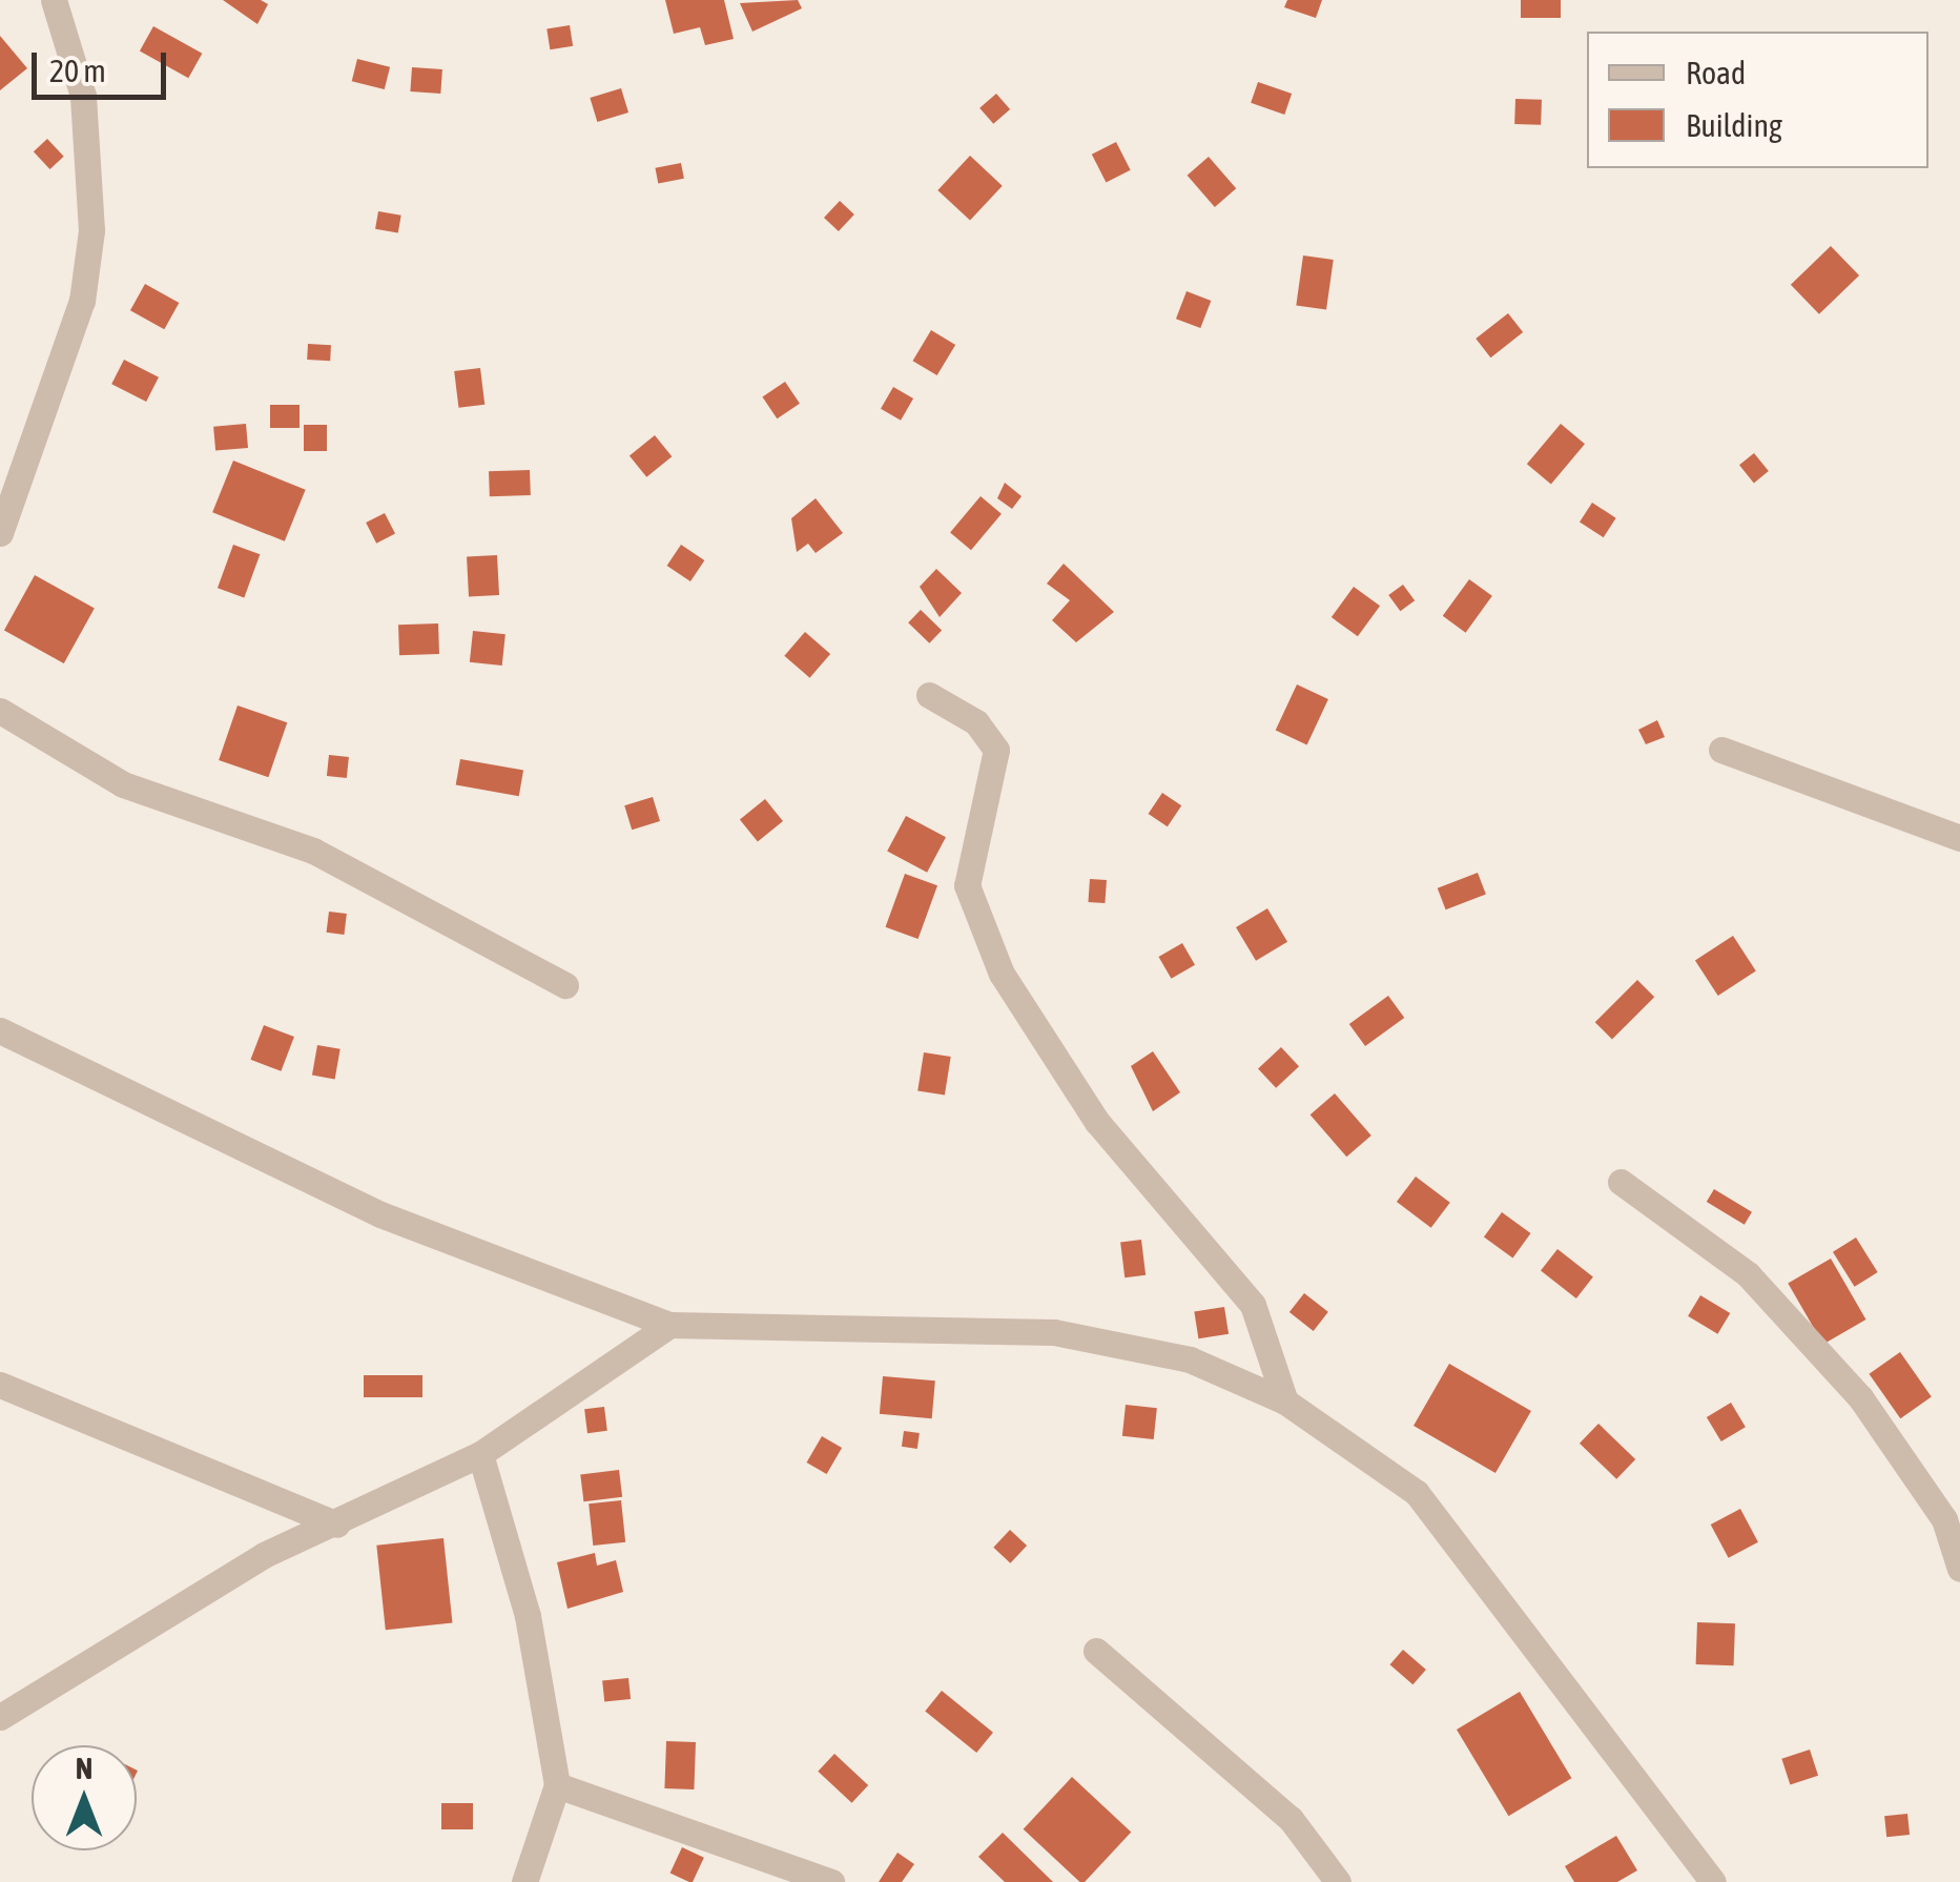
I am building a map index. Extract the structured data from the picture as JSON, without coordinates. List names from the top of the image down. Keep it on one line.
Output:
{"legend":["Road","Building"],"scale_bar":"20 m","north":"top"}
